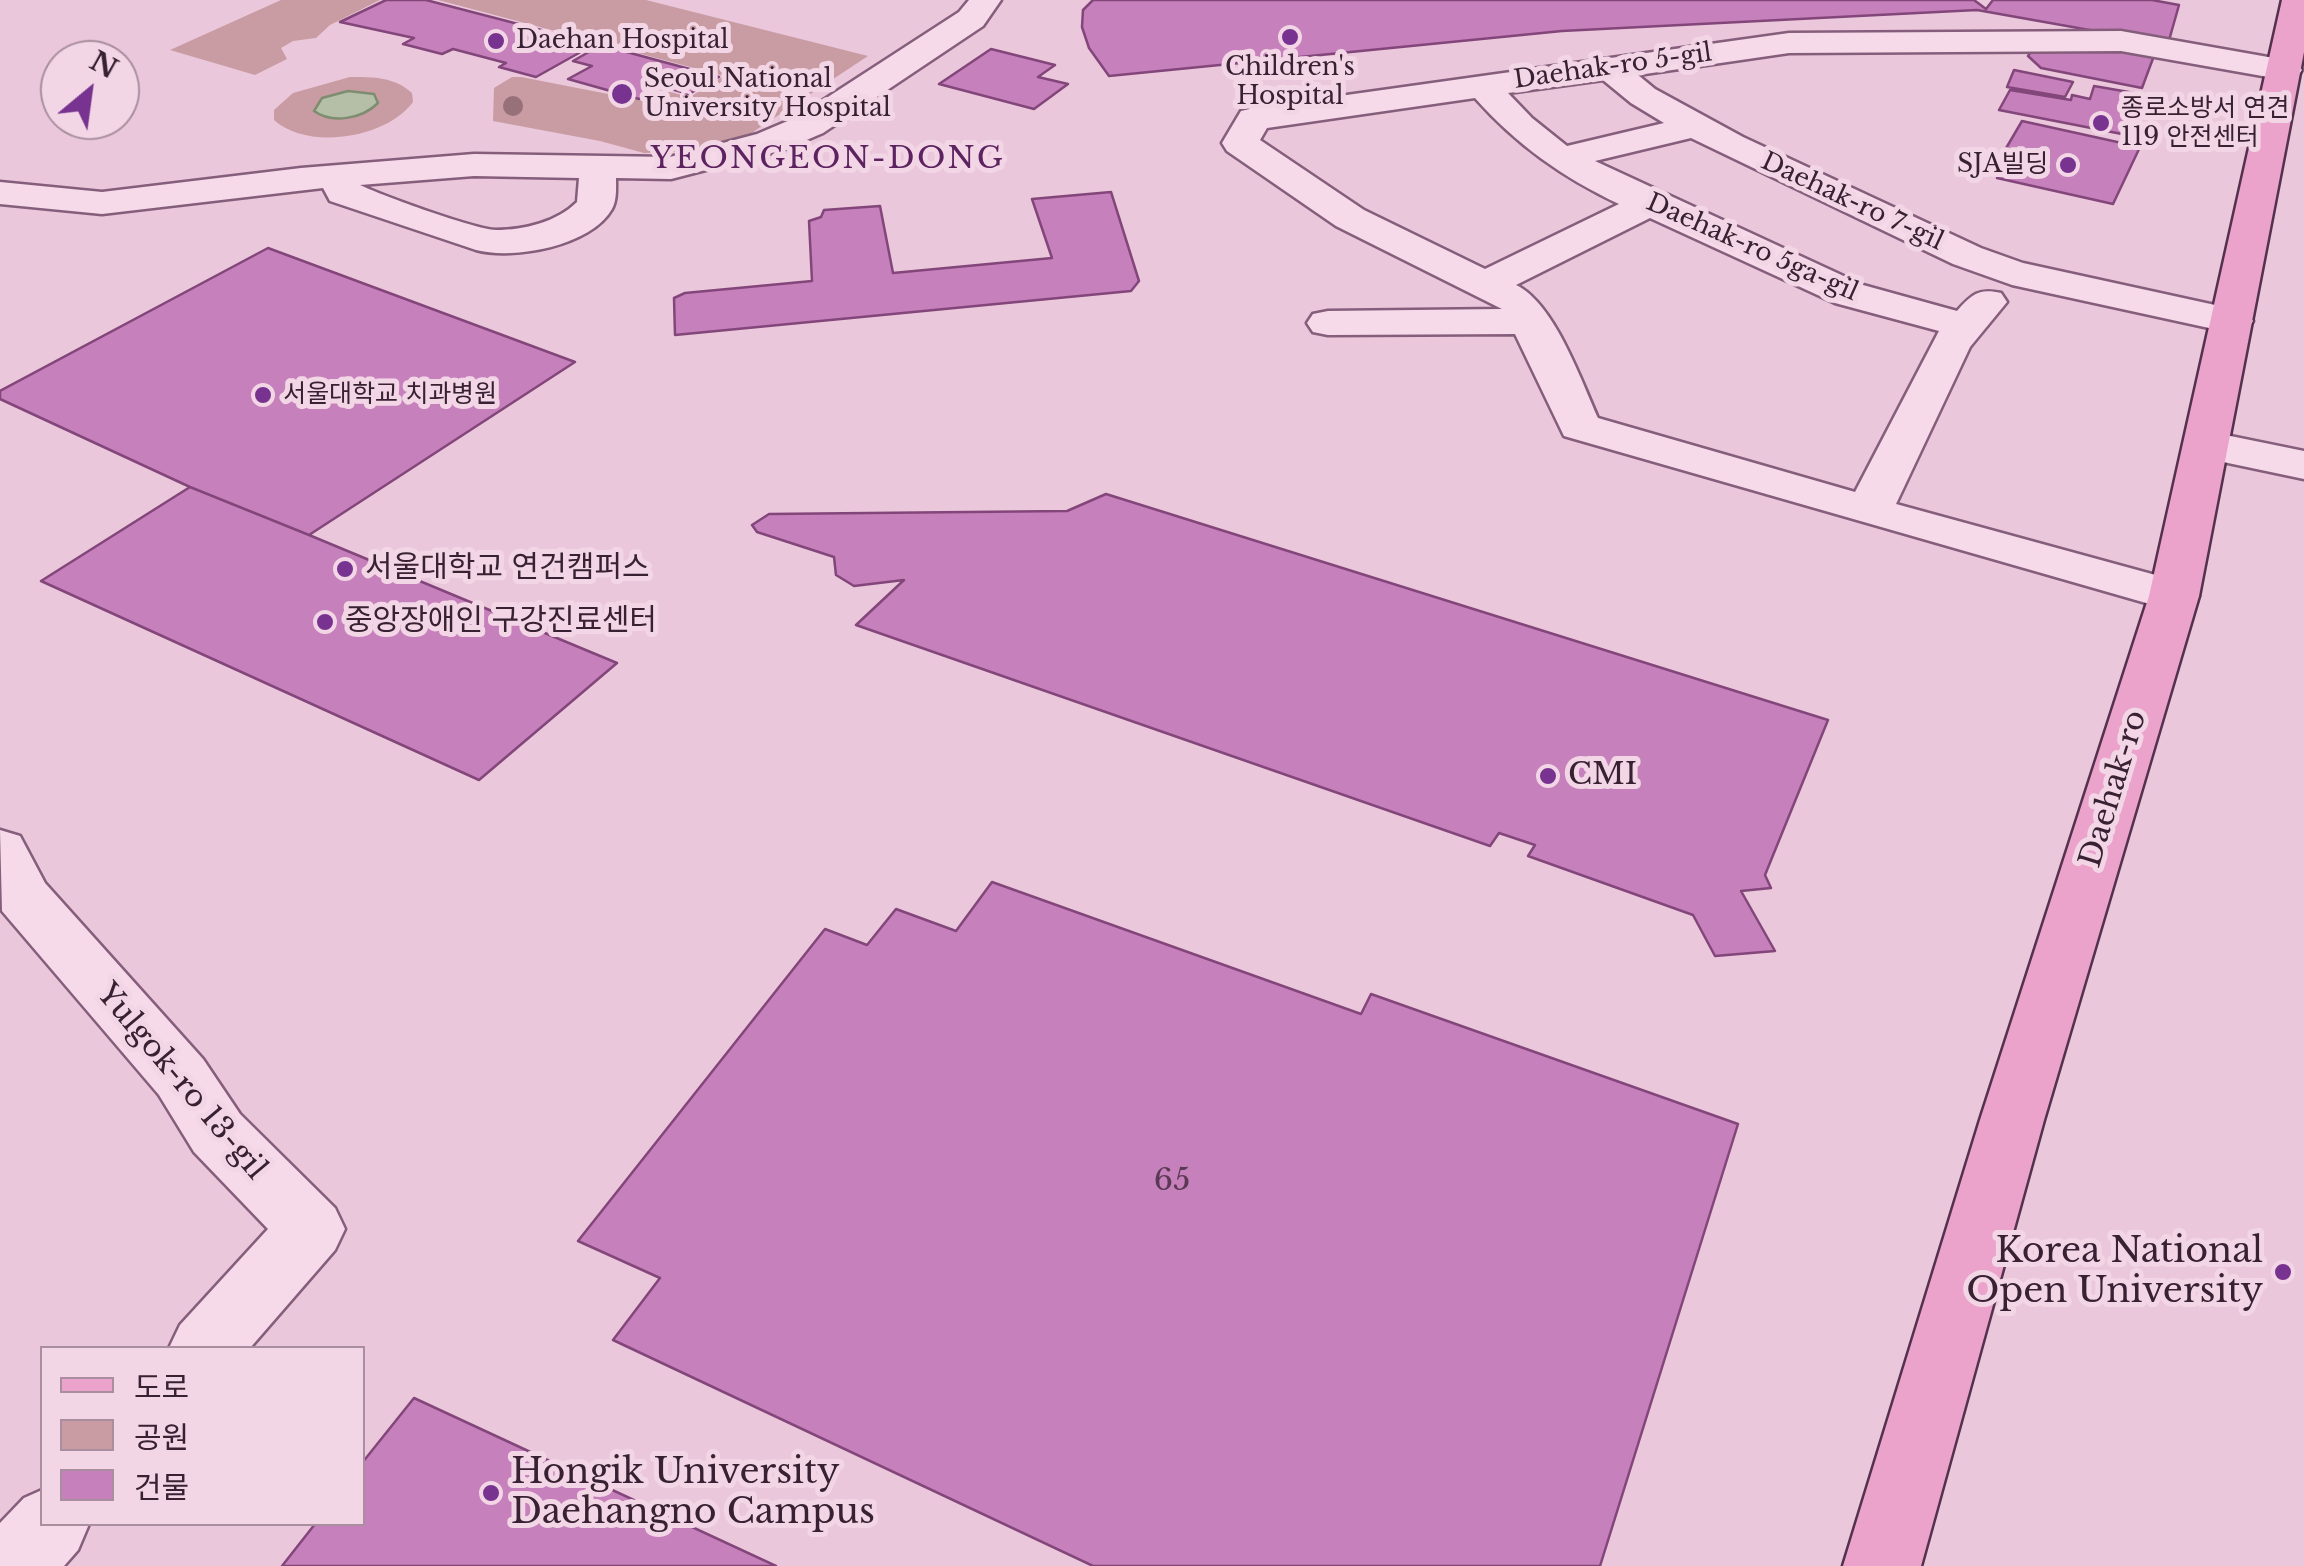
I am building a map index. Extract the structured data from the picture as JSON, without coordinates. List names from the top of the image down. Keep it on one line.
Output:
{"streets":{"main road":["Daehak-ro"],"lane":["Daehak-ro 5-gil","Daehak-ro 7-gil","Daehak-ro 5ga-gil","Yulgok-ro 13-gil"]},"crossings":[["Daehak-ro 5-gil","Daehak-ro 7-gil"],["Daehak-ro 5-gil","Daehak-ro 5ga-gil"],["Daehak-ro 5-gil","Daehak-ro"],["Daehak-ro 7-gil","Daehak-ro"]],"districts":["YEONGEON-DONG"],"places":["Children's Hospital","Daehan Hospital","Seoul National University Hospital","종로소방서 연견 119 안전센터","SJA빌딩","서울대학교 치과병원","서울대학교 연건캠퍼스","중앙장애인 구강진료센터","CMI","Korea National Open University","Hongik University Daehangno Campus"],"house_numbers":["65"],"legend":["도로","공원","건물"],"north":"top right"}
